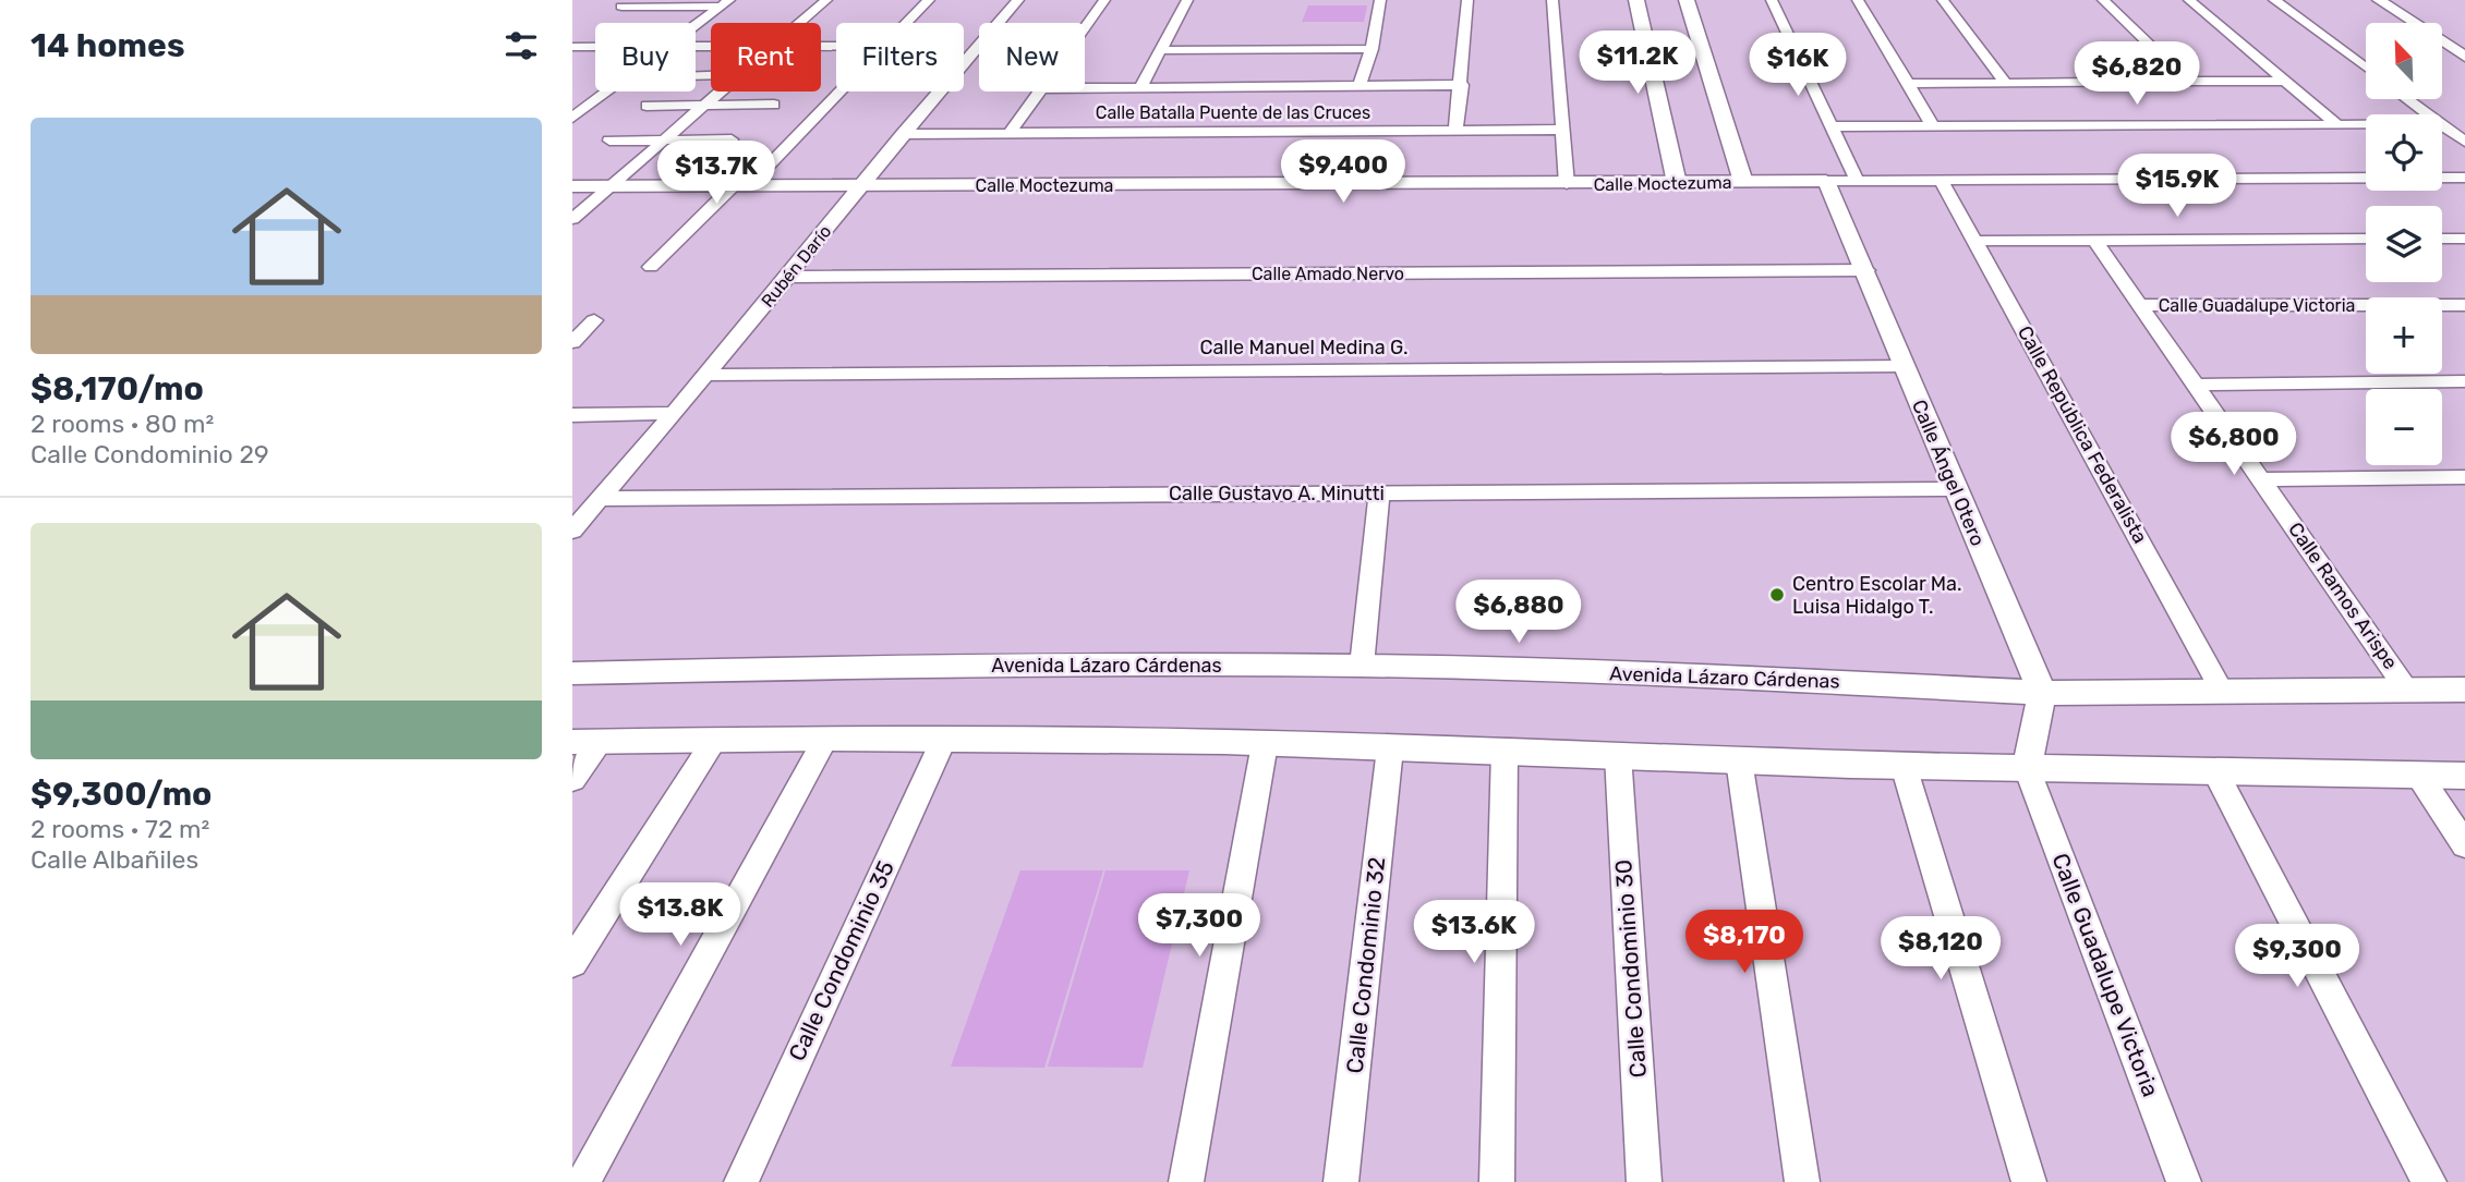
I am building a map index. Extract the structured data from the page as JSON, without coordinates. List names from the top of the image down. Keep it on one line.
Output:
{"streets":{"street":["Calle Batalla Puente de las Cruces","Calle Moctezuma","Rubén Darío","Calle Amado Nervo","Calle Guadalupe Victoria","Calle Manuel Medina G.","Calle República Federalista","Calle Ángel Otero","Calle Gustavo A. Minutti","Calle Ramos Arispe","Avenida Lázaro Cárdenas","Calle Condominio 35","Calle Condominio 32","Calle Condominio 30"]},"crossings":[["Calle Batalla Puente de las Cruces","Rubén Darío"],["Calle Moctezuma","Rubén Darío"],["Calle Moctezuma","Calle República Federalista"],["Calle Moctezuma","Calle Ángel Otero"],["Rubén Darío","Calle Amado Nervo"],["Rubén Darío","Calle Manuel Medina G."],["Rubén Darío","Calle Gustavo A. Minutti"],["Calle Amado Nervo","Calle Ángel Otero"],["Calle Guadalupe Victoria","Calle Ramos Arispe"],["Calle Manuel Medina G.","Calle Ángel Otero"],["Calle República Federalista","Avenida Lázaro Cárdenas"],["Calle Ángel Otero","Calle Gustavo A. Minutti"],["Calle Ángel Otero","Avenida Lázaro Cárdenas"],["Calle Ramos Arispe","Avenida Lázaro Cárdenas"]],"places":["Centro Escolar Ma. Luisa Hidalgo T."],"north":"top left","page":{"heading":"14 homes","map_buttons":["+","−"],"chip":["Buy","Rent","Filters","New"],"price":["$11.2K","$16K","$6,820","$9,400","$13.7K","$15.9K","$6,800","$6,880","$13.8K","$7,300","$13.6K","$8,170","$8,120","$9,300"],"list":[{"name":"$8,170/mo","note":"2 rooms · 80 m² · Calle Condominio 29"},{"name":"$9,300/mo","note":"2 rooms · 72 m² · Calle Albañiles"}]}}
